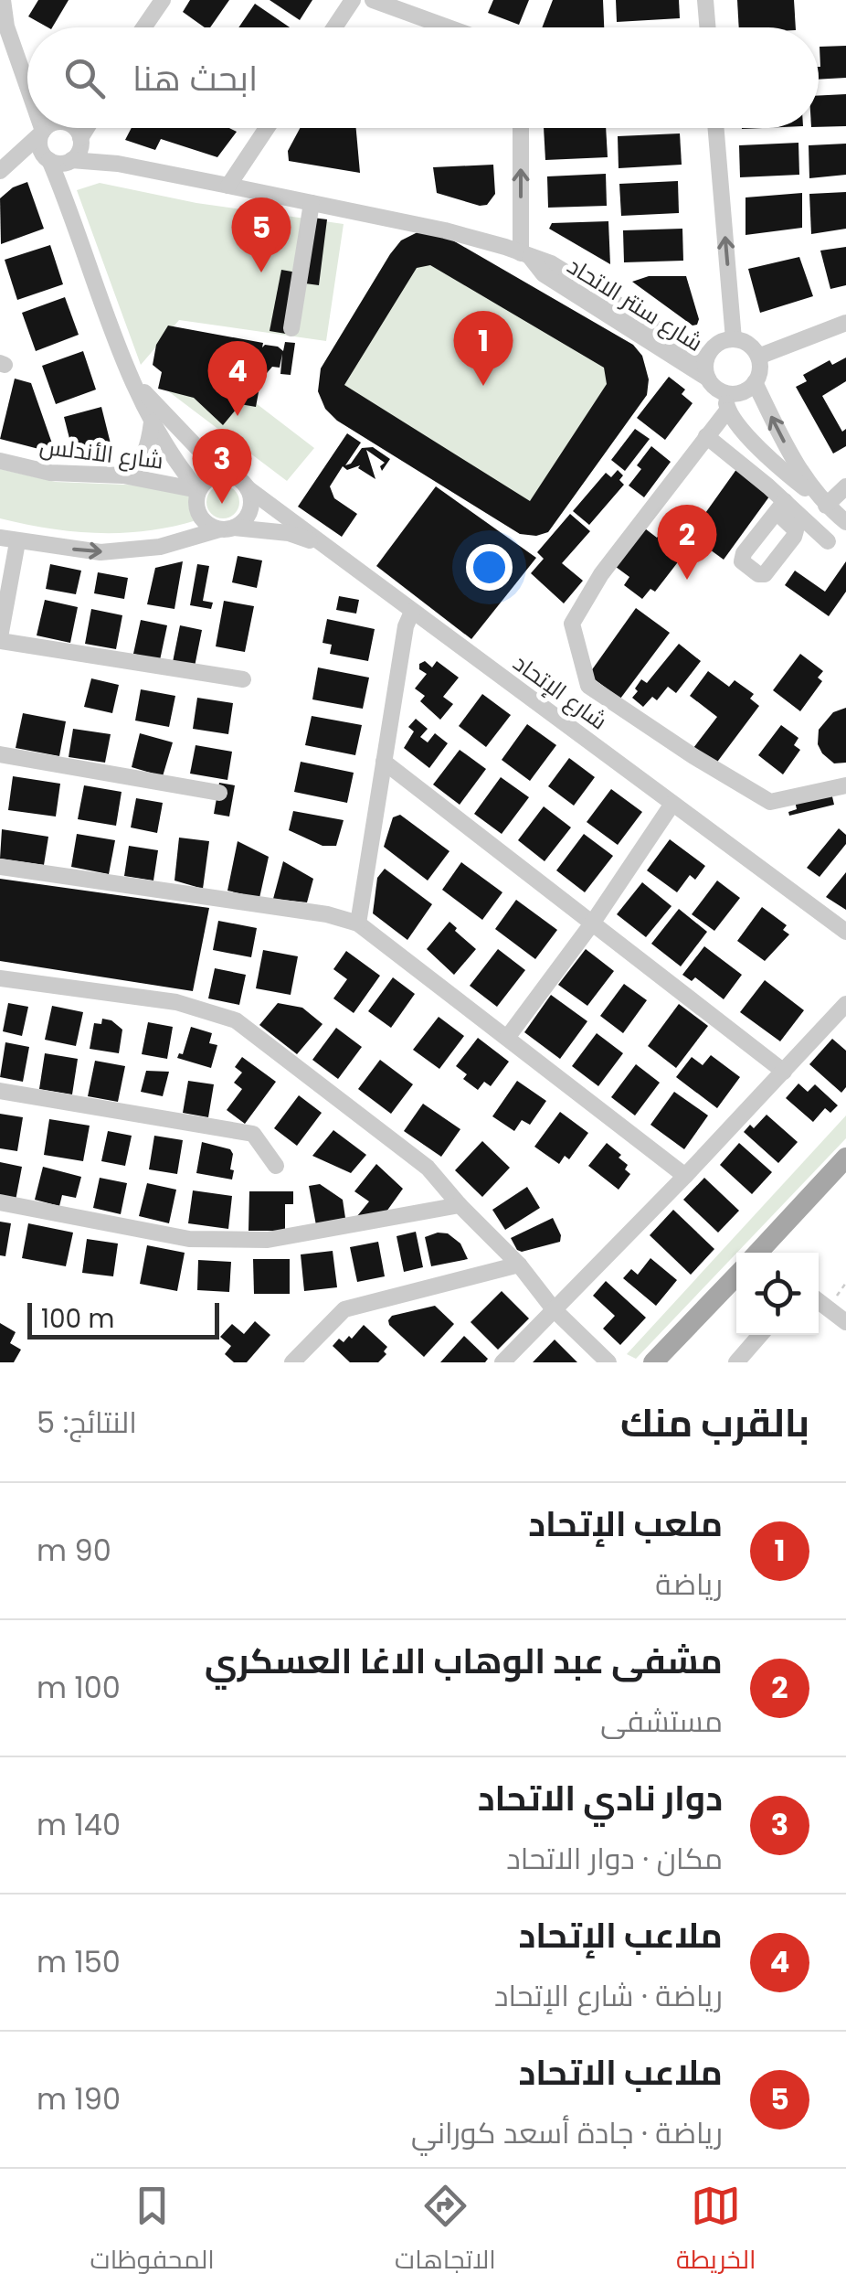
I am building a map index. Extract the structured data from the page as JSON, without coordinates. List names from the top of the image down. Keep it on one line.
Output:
{"streets":{"street":["شارع سنتر الاتحاد","شارع الأندلس","شارع الإتحاد"]},"crossings":[["شارع الأندلس","شارع الإتحاد"]],"scale_bar":"100 m","page":{"search":"ابحث هنا","pins":["5","1","4","3","2"],"scale":"100 m","heading":["بالقرب منك","النتائج: 5"],"list":[{"mark":"1","name":"ملعب الإتحاد","note":"رياضة","value":"90 m"},{"mark":"2","name":"مشفى عبد الوهاب الاغا العسكري","note":"مستشفى","value":"100 m"},{"mark":"3","name":"دوار نادي الاتحاد","note":"مكان · دوار الاتحاد","value":"140 m"},{"mark":"4","name":"ملاعب الإتحاد","note":"رياضة · شارع الإتحاد","value":"150 m"},{"mark":"5","name":"ملاعب الاتحاد","note":"رياضة · جادة أسعد كوراني","value":"190 m"}],"nav":["الخريطة","الاتجاهات","المحفوظات"]}}
